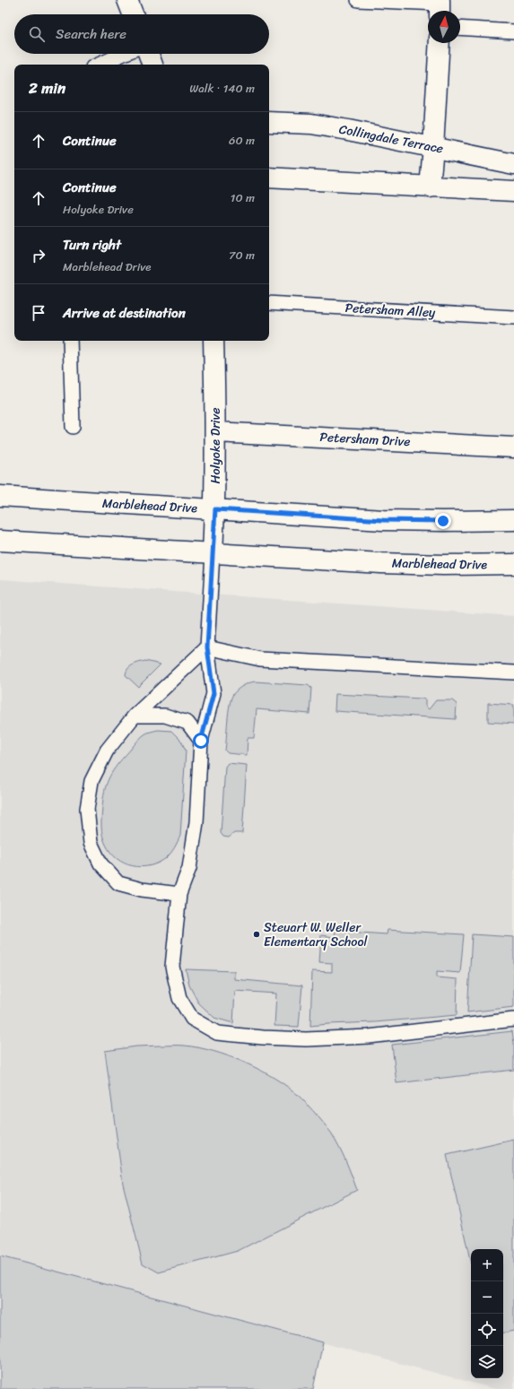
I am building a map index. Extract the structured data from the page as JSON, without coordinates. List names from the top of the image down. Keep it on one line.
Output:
{"streets":{"street":["Collingdale Terrace","Petersham Drive","Holyoke Drive","Marblehead Drive"],"lane":["Petersham Alley"]},"crossings":[["Petersham Drive","Holyoke Drive"],["Holyoke Drive","Marblehead Drive"]],"places":["Steuart W. Weller Elementary School"],"north":"top","page":{"search":"Search here","heading":["2 min","Walk · 140 m"],"list":[["Continue","60 m"],["Continue","Holyoke Drive","10 m"],["Turn right","Marblehead Drive","70 m"],"Arrive at destination"],"map_buttons":["+","−"]}}
